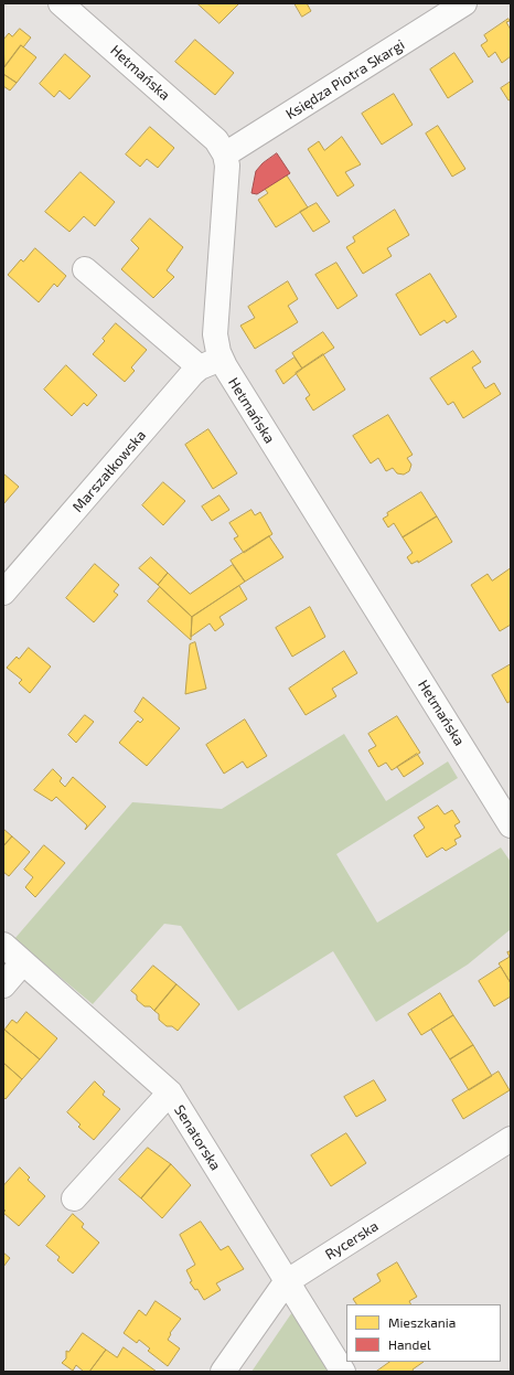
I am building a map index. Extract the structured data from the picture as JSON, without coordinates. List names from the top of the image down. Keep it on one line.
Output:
{"streets":{"street":["Hetmańska","Księdza Piotra Skargi","Marszałkowska","Senatorska","Rycerska"]},"crossings":[["Hetmańska","Księdza Piotra Skargi"],["Hetmańska","Marszałkowska"],["Senatorska","Rycerska"]],"legend":["Mieszkania","Handel"]}
